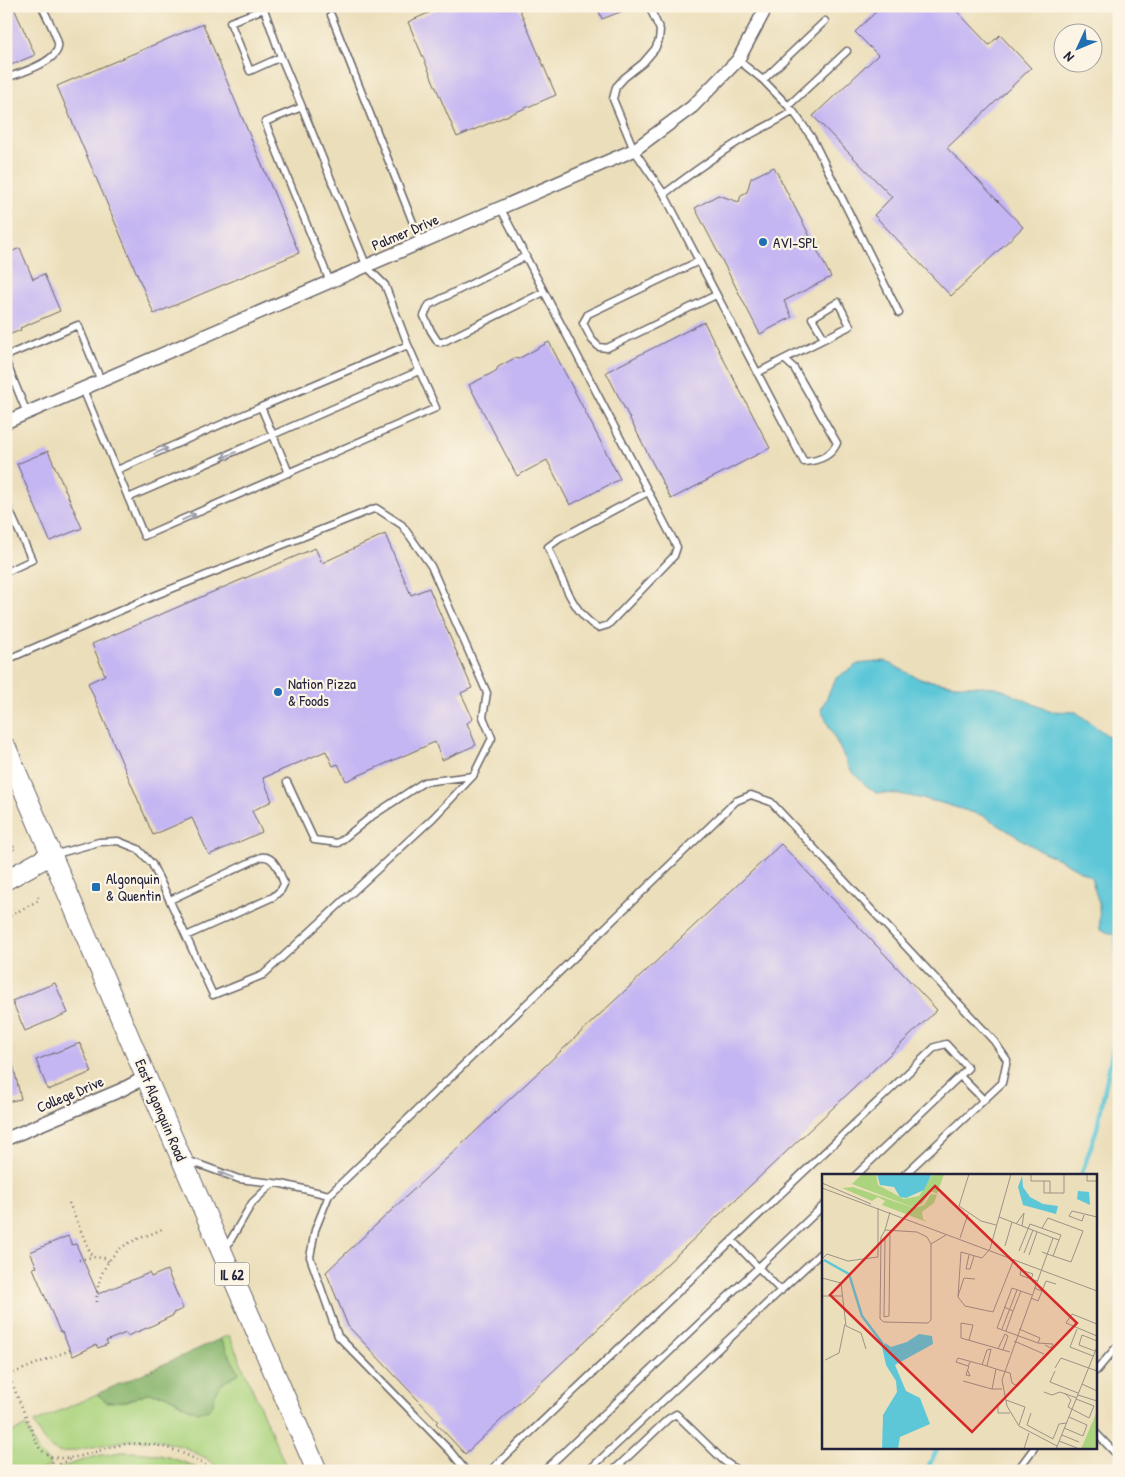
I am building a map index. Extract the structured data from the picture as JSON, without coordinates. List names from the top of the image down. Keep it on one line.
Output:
{"streets":{"main road":["East Algonquin Road","IL 62"],"street":["Palmer Drive","College Drive"]},"crossings":[["College Drive","East Algonquin Road"]],"places":{"other":["AVI-SPL","Nation Pizza & Foods"],"transit":["Algonquin & Quentin"]},"north":"bottom left"}
